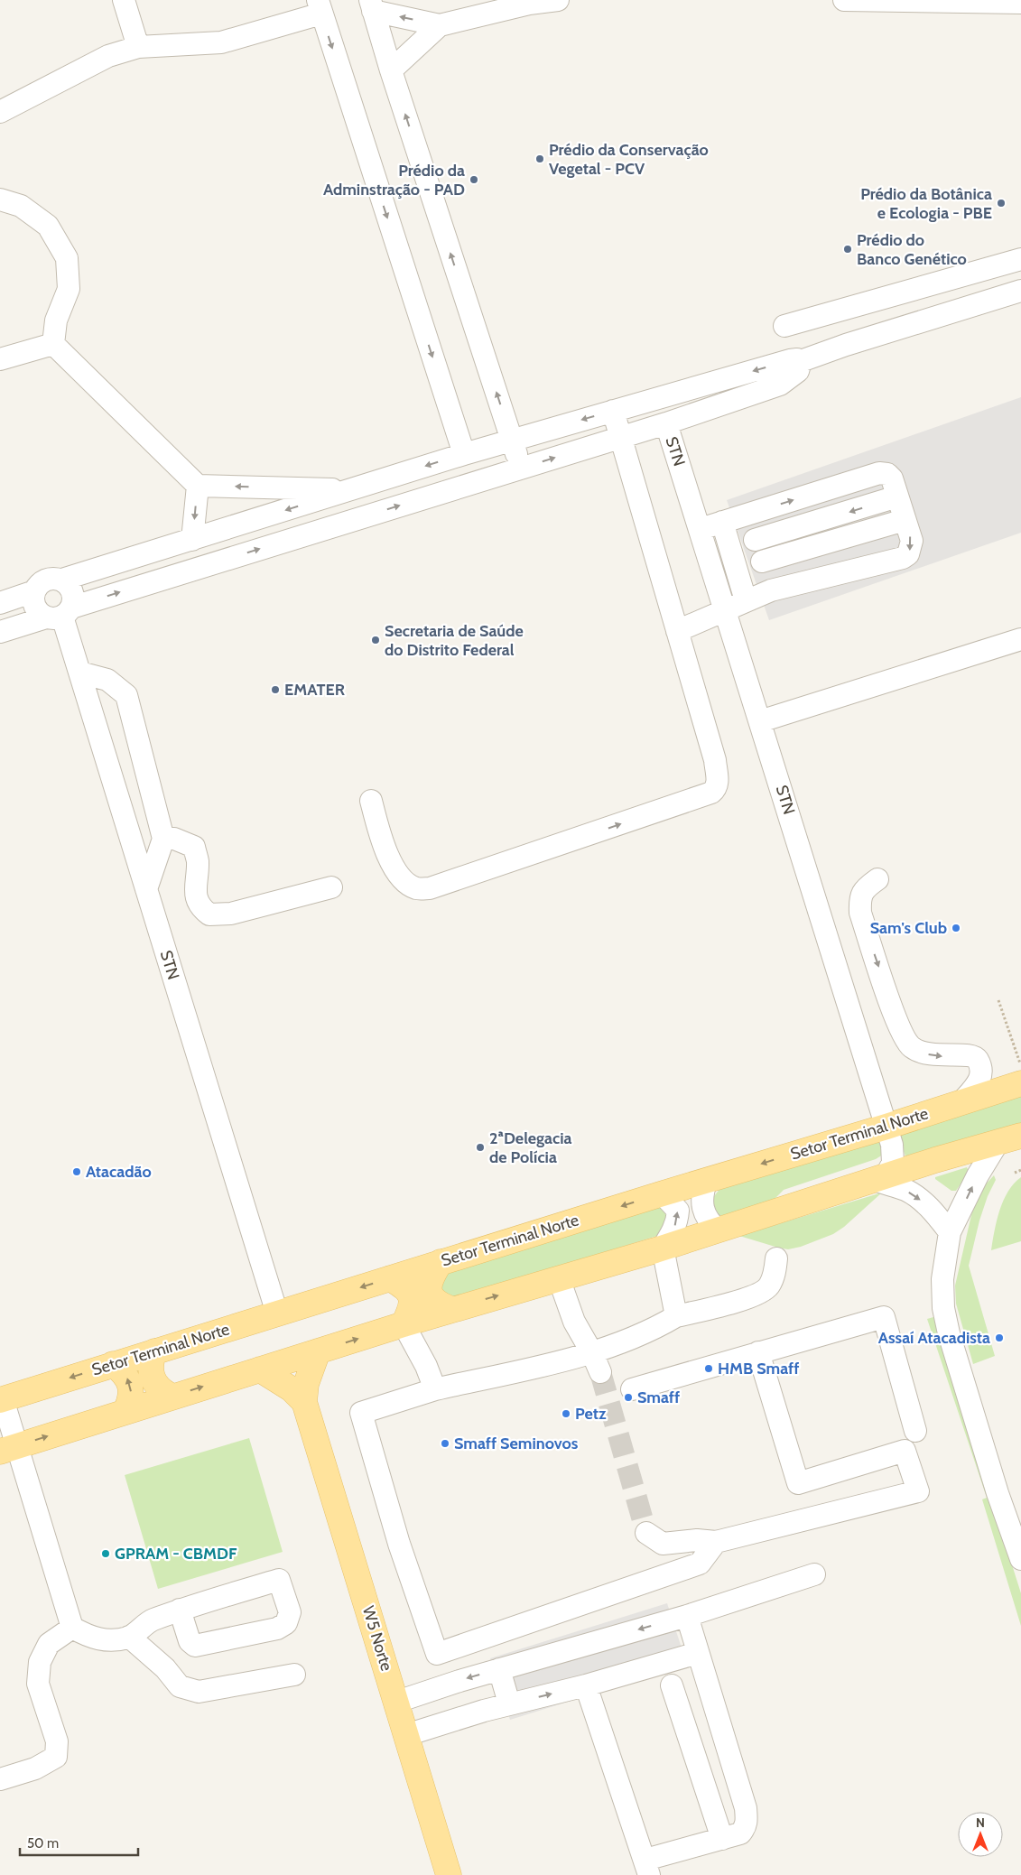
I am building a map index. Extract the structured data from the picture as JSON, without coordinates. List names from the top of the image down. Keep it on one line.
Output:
{"streets":{"main road":["Setor Terminal Norte","W5 Norte"],"street":["STN"]},"crossings":[["STN","Setor Terminal Norte"]],"places":["Prédio da Conservação Vegetal - PCV","Prédio da Adminstração - PAD","Prédio da Botânica e Ecologia - PBE","Prédio do Banco Genético","Secretaria de Saúde do Distrito Federal","EMATER","Sam's Club","2ªDelegacia de Polícia","Atacadão","Assaí Atacadista","HMB Smaff","Smaff","Petz","Smaff Seminovos","GPRAM - CBMDF"],"scale_bar":"50 m","north":"top"}
